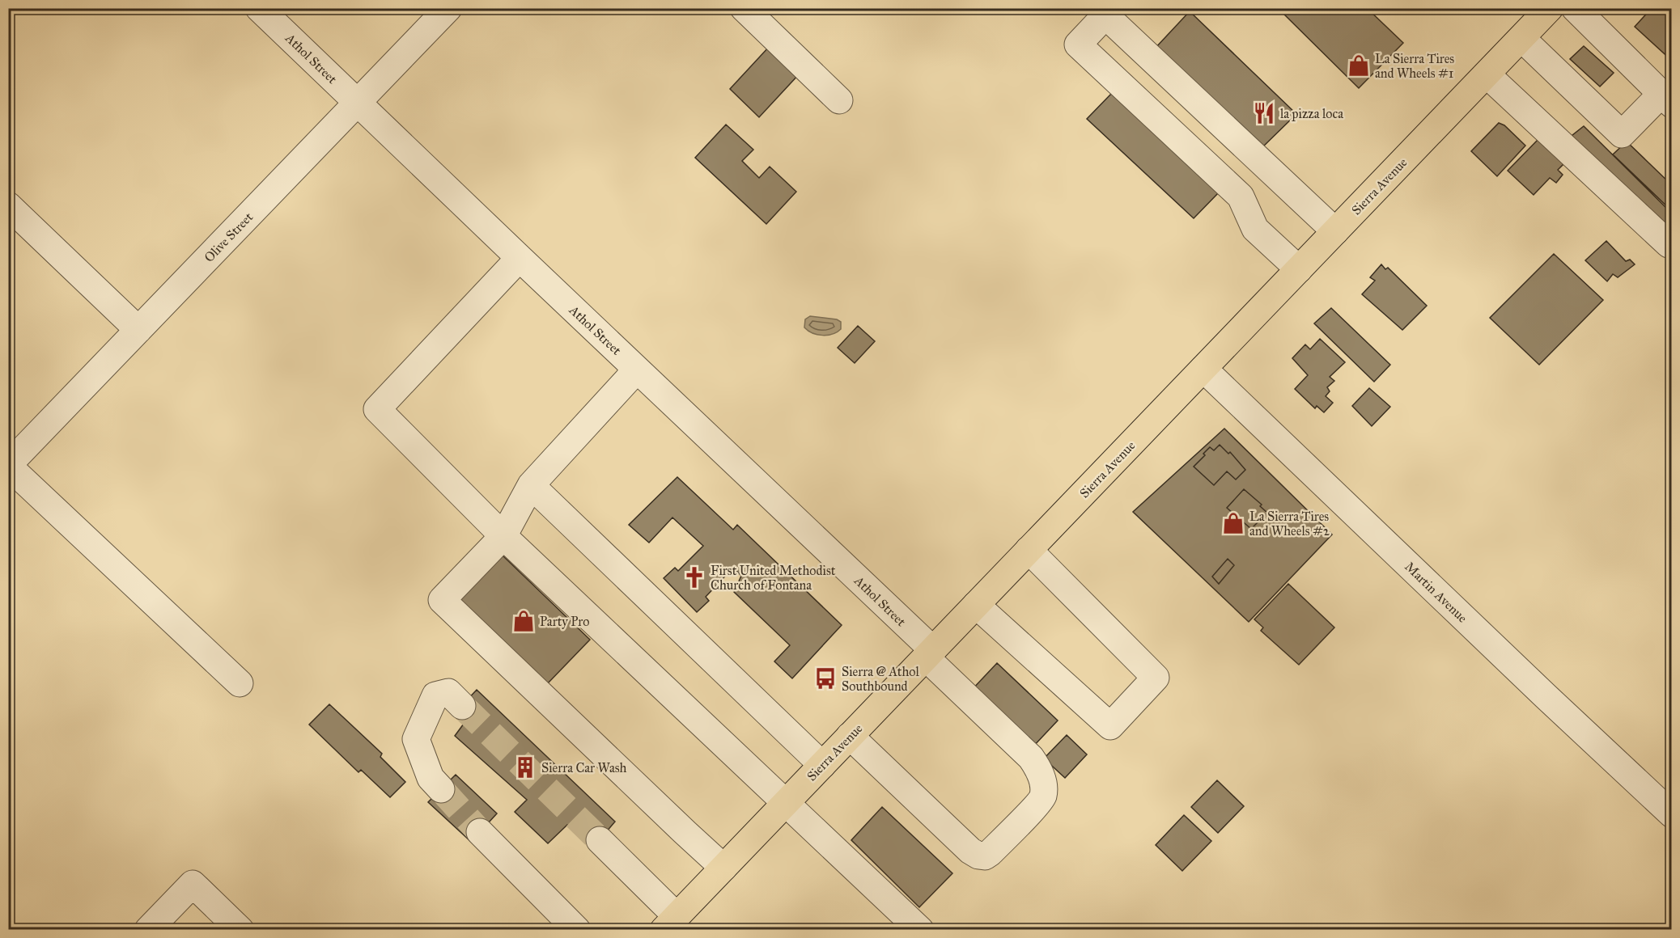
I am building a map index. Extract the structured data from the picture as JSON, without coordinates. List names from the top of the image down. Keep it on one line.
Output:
{"streets":{"main road":["Sierra Avenue"],"street":["Athol Street","Olive Street","Martin Avenue"]},"crossings":[["Athol Street","Sierra Avenue"],["Athol Street","Olive Street"],["Sierra Avenue","Martin Avenue"]],"places":{"shop":["La Sierra Tires and Wheels #1","La Sierra Tires and Wheels #2","Party Pro"],"restaurant":["la pizza loca"],"church":["First United Methodist Church of Fontana"],"bus stop":["Sierra @ Athol Southbound"],"building":["Sierra Car Wash"]}}
